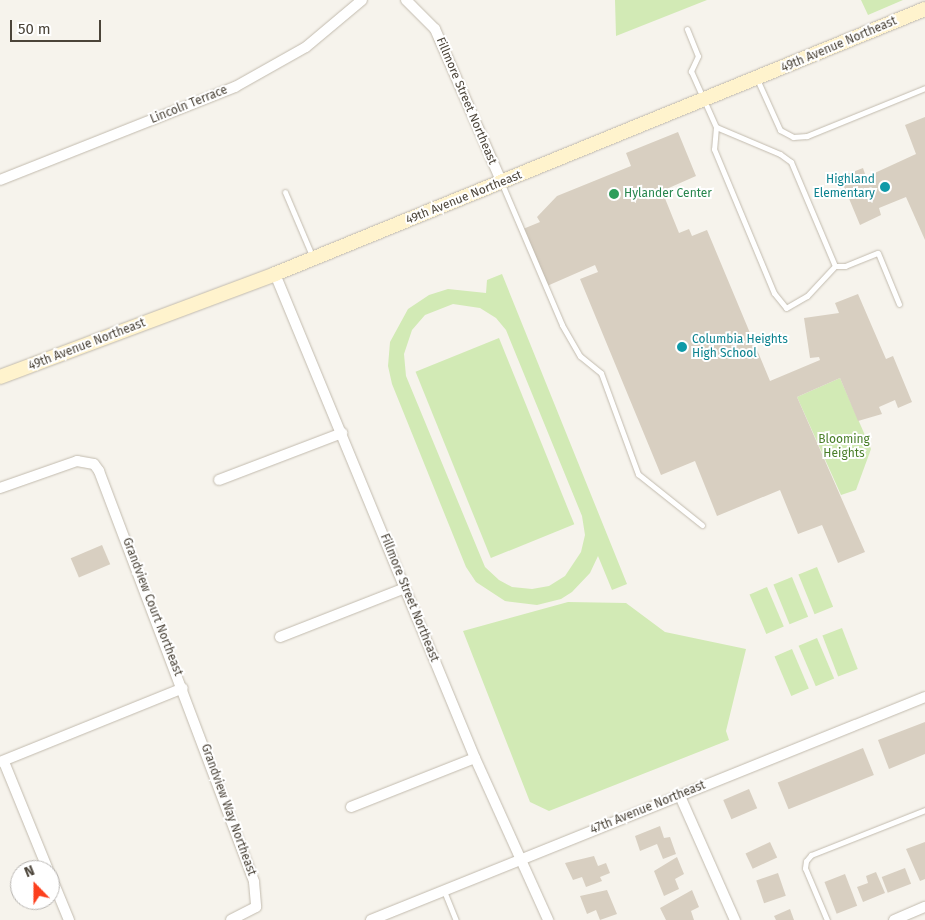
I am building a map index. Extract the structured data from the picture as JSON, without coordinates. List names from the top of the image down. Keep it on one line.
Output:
{"streets":{"street":["49th Avenue Northeast","Fillmore Street Northeast","Lincoln Terrace","Grandview Court Northeast","47th Avenue Northeast","Grandview Way Northeast"]},"crossings":[["49th Avenue Northeast","Fillmore Street Northeast"],["Fillmore Street Northeast","47th Avenue Northeast"],["Grandview Court Northeast","Grandview Way Northeast"]],"parks":["Blooming Heights"],"places":["Highland Elementary","Hylander Center","Columbia Heights High School"],"scale_bar":"50 m","north":"top"}
